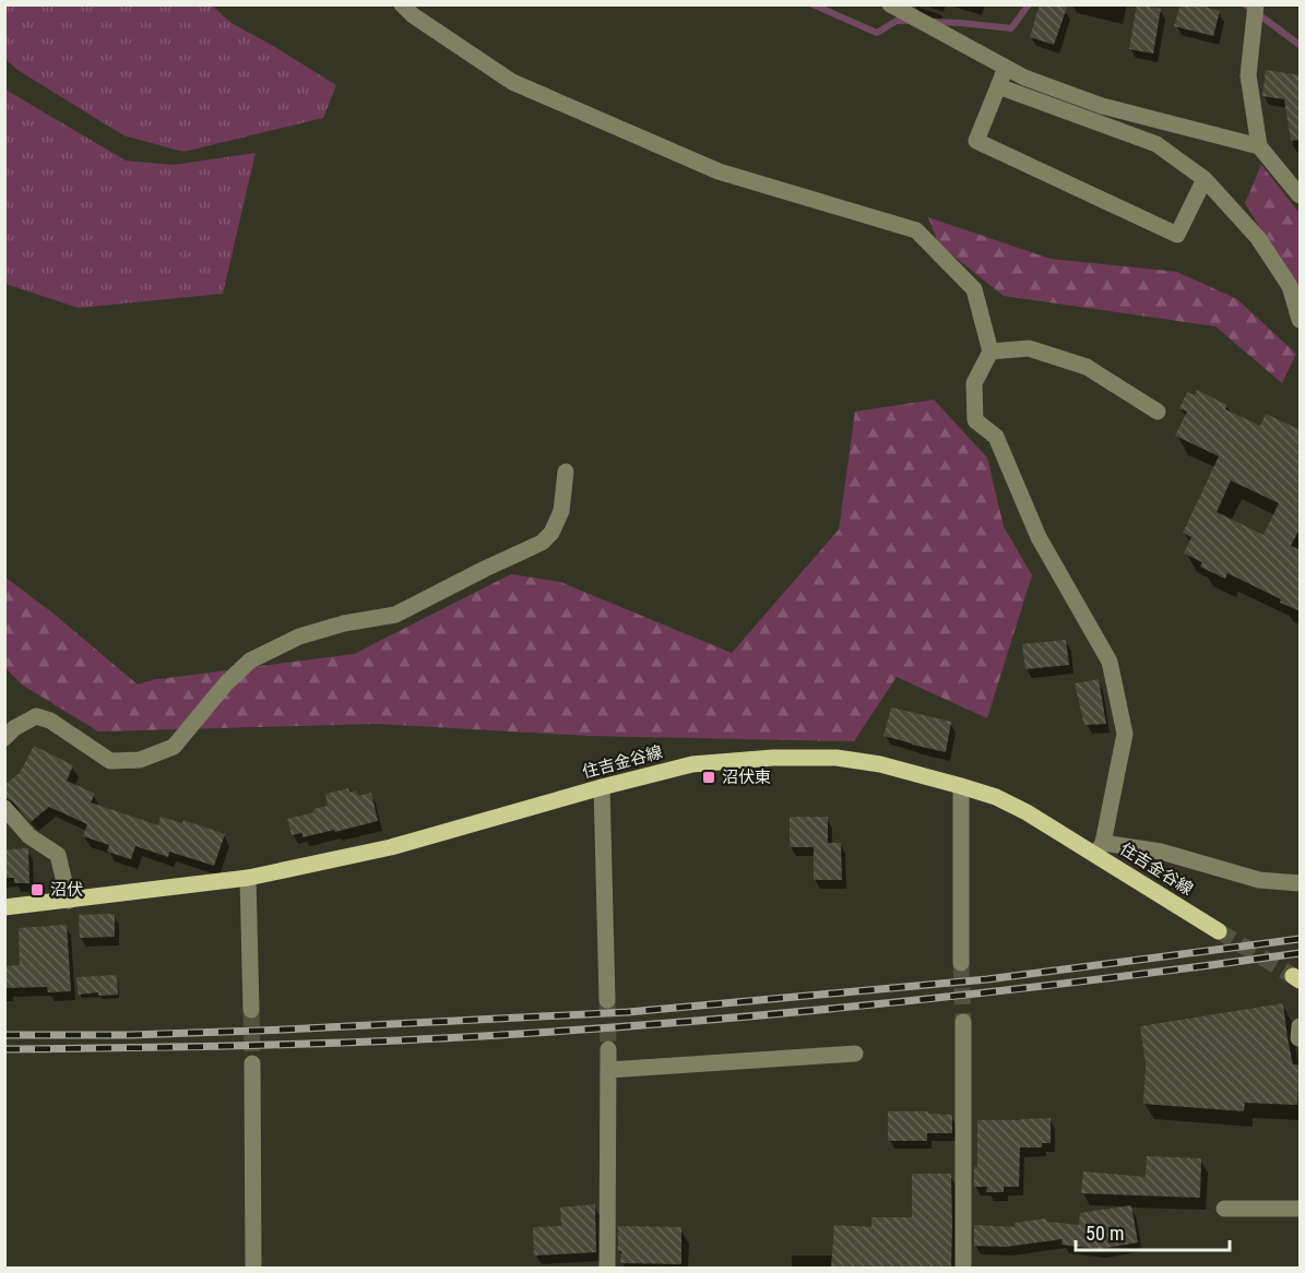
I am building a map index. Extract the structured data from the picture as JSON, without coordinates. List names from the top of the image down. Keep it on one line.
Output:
{"streets":{"main road":["住吉金谷線"]},"places":{"transit":["沼伏東","沼伏"]},"scale_bar":"50 m"}
